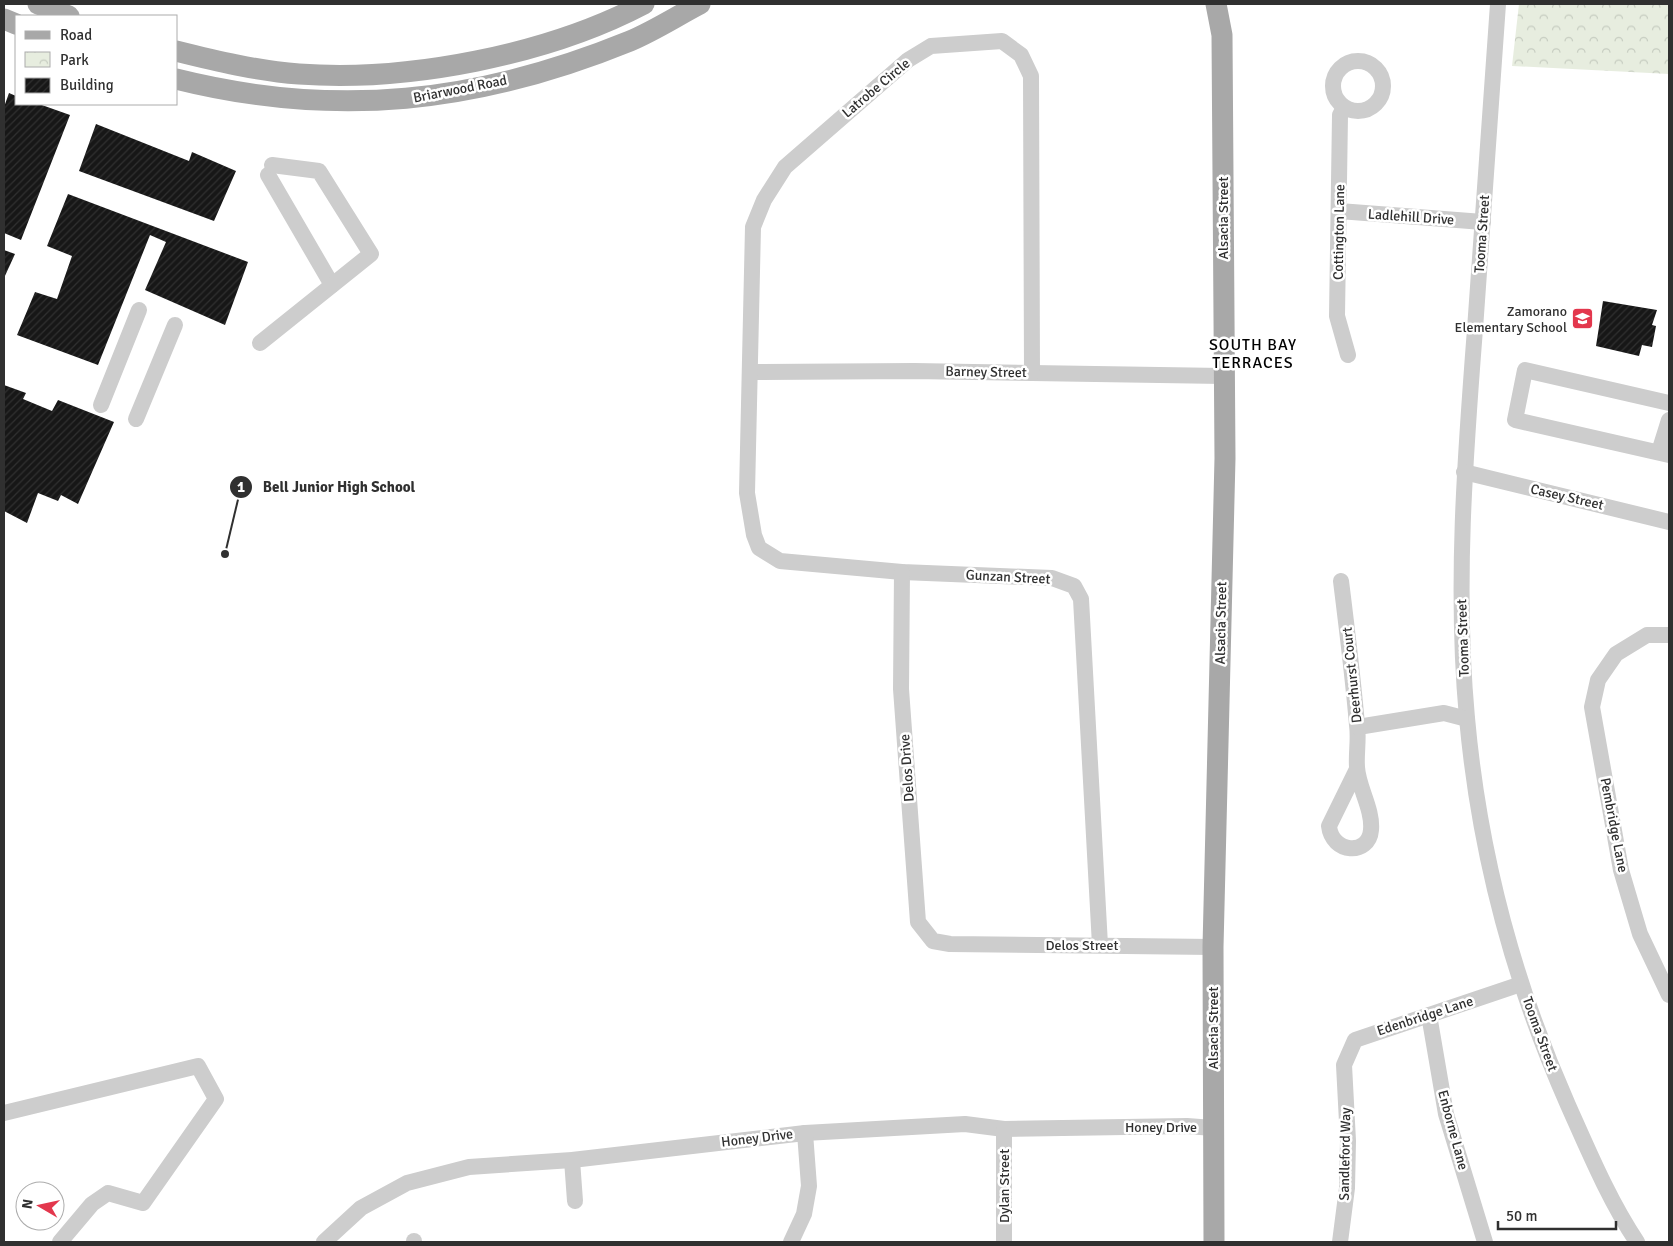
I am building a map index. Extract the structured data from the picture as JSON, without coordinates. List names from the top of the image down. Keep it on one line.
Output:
{"streets":{"main road":["Briarwood Road","Alsacia Street"],"street":["Latrobe Circle","Ladlehill Drive","Cottington Lane","Tooma Street","Barney Street","Casey Street","Gunzan Street","Deerhurst Court","Delos Drive","Pembridge Lane","Delos Street","Edenbridge Lane","Honey Drive","Enborne Lane","Sandleford Way","Dylan Street"]},"crossings":[["Latrobe Circle","Barney Street"],["Latrobe Circle","Gunzan Street"],["Ladlehill Drive","Cottington Lane"],["Ladlehill Drive","Tooma Street"],["Alsacia Street","Barney Street"],["Alsacia Street","Delos Street"],["Alsacia Street","Honey Drive"],["Tooma Street","Casey Street"],["Tooma Street","Edenbridge Lane"],["Gunzan Street","Delos Drive"],["Gunzan Street","Delos Street"],["Delos Drive","Delos Street"],["Edenbridge Lane","Enborne Lane"],["Edenbridge Lane","Sandleford Way"],["Honey Drive","Dylan Street"]],"districts":["SOUTH BAY TERRACES"],"places":{"school or university":["Zamorano Elementary School"],"other":["Bell Junior High School"]},"legend":["Road","Park","Building"],"scale_bar":"50 m","north":"left"}
